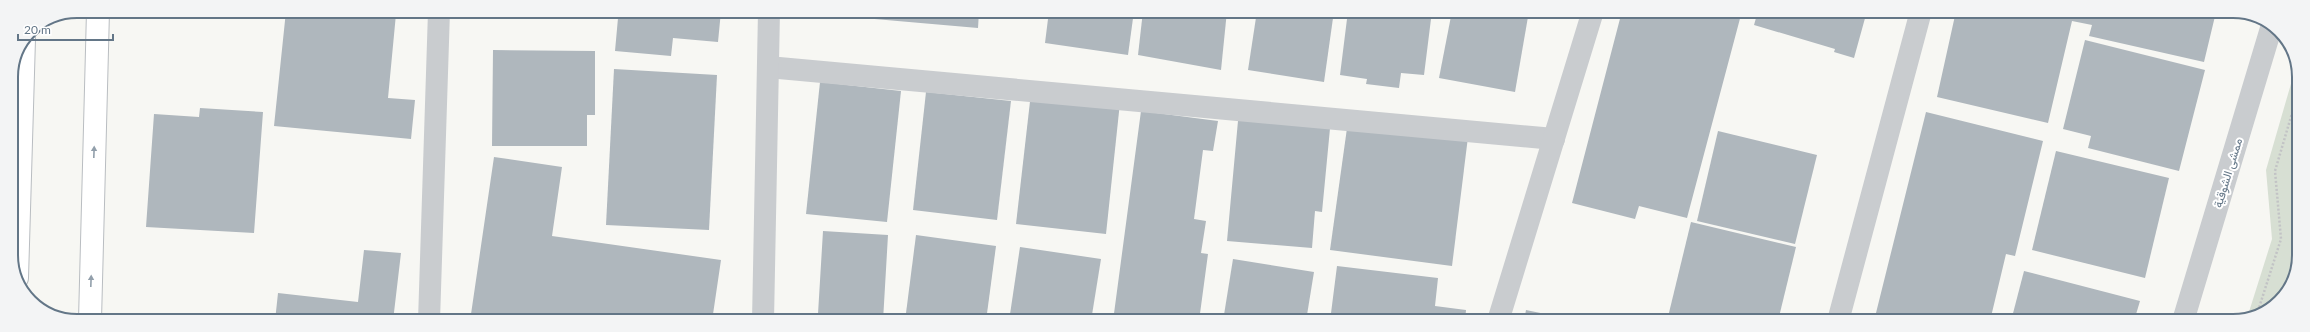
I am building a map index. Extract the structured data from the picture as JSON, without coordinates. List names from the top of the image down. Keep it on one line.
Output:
{"streets":{"street":["ممشى الشوقية"]},"scale_bar":"20 m"}
